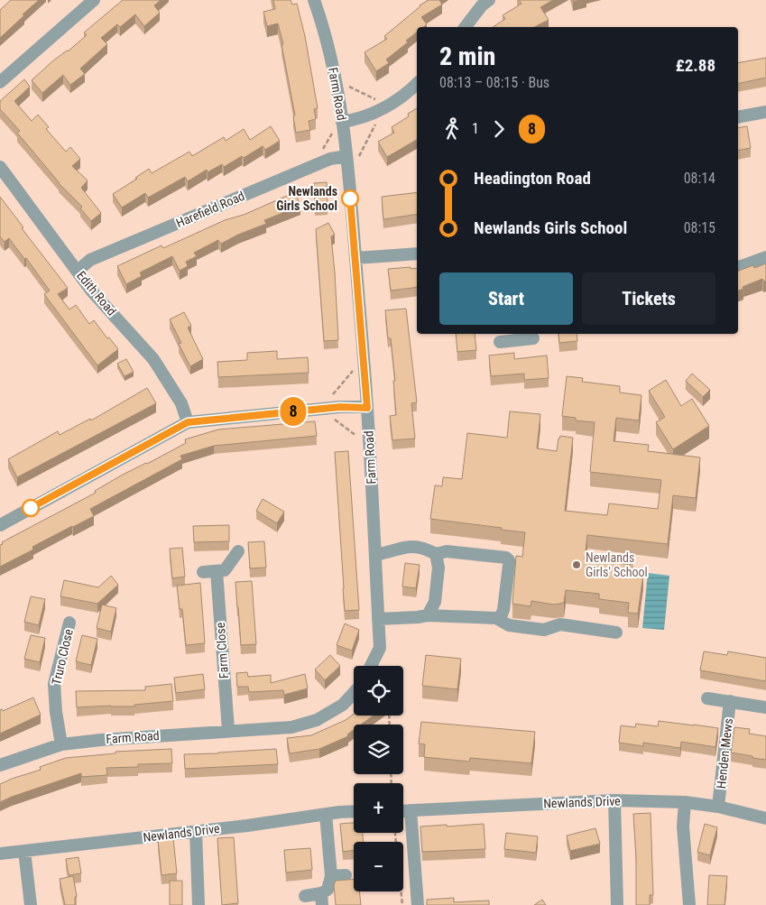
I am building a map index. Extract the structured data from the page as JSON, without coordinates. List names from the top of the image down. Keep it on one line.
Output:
{"streets":{"street":["Farm Road","Harefield Road","Edith Road","Farm Close","Truro Close","Henden Mews","Newlands Drive"]},"crossings":[["Farm Road","Harefield Road"],["Farm Road","Farm Close"],["Farm Road","Truro Close"],["Harefield Road","Edith Road"],["Henden Mews","Newlands Drive"]],"places":["Newlands Girls School","Newlands Girls' School"],"lines":["bus line 8"],"page":{"on_map":"8","heading":["2 min","08:13 – 08:15 · Bus","£2.88"],"legs":["1","8"],"list":[{"name":"Headington Road","value":"08:14"},{"name":"Newlands Girls School","value":"08:15"}],"buttons":["Start","Tickets"],"map_buttons":["+","−"]}}
